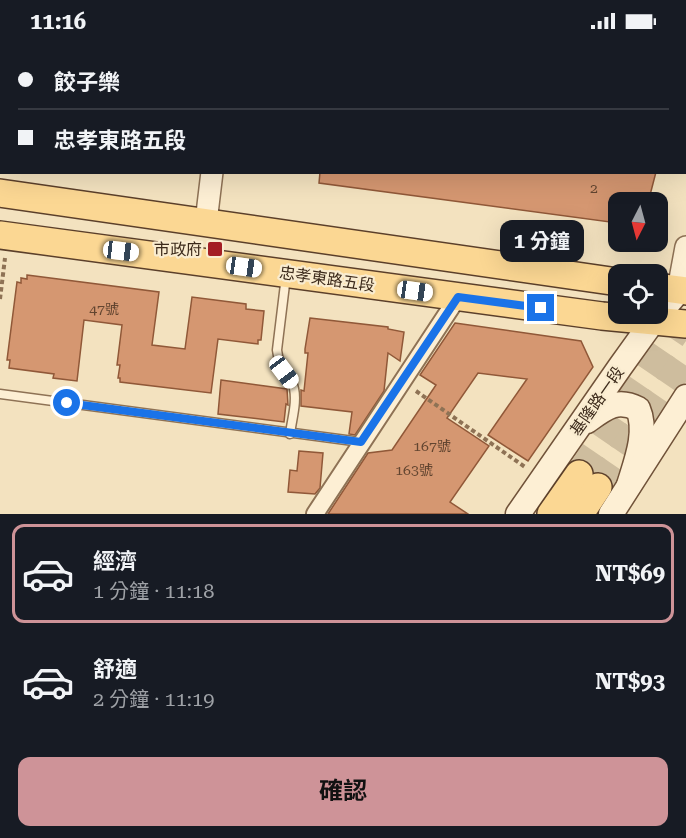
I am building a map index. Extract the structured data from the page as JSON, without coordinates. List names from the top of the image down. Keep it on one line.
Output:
{"streets":{"main road":["忠孝東路五段","基隆路一段"]},"places":{"transit":["市政府"]},"house_numbers":["2","47號","167號","163號"],"north":"bottom","page":{"status":"11:16","banner":["餃子樂","忠孝東路五段"],"bubble":"1 分鐘","list":[{"name":"經濟","note":"1 分鐘 · 11:18","value":"NT$69"},{"name":"舒適","note":"2 分鐘 · 11:19","value":"NT$93"}],"buttons":"確認"}}
